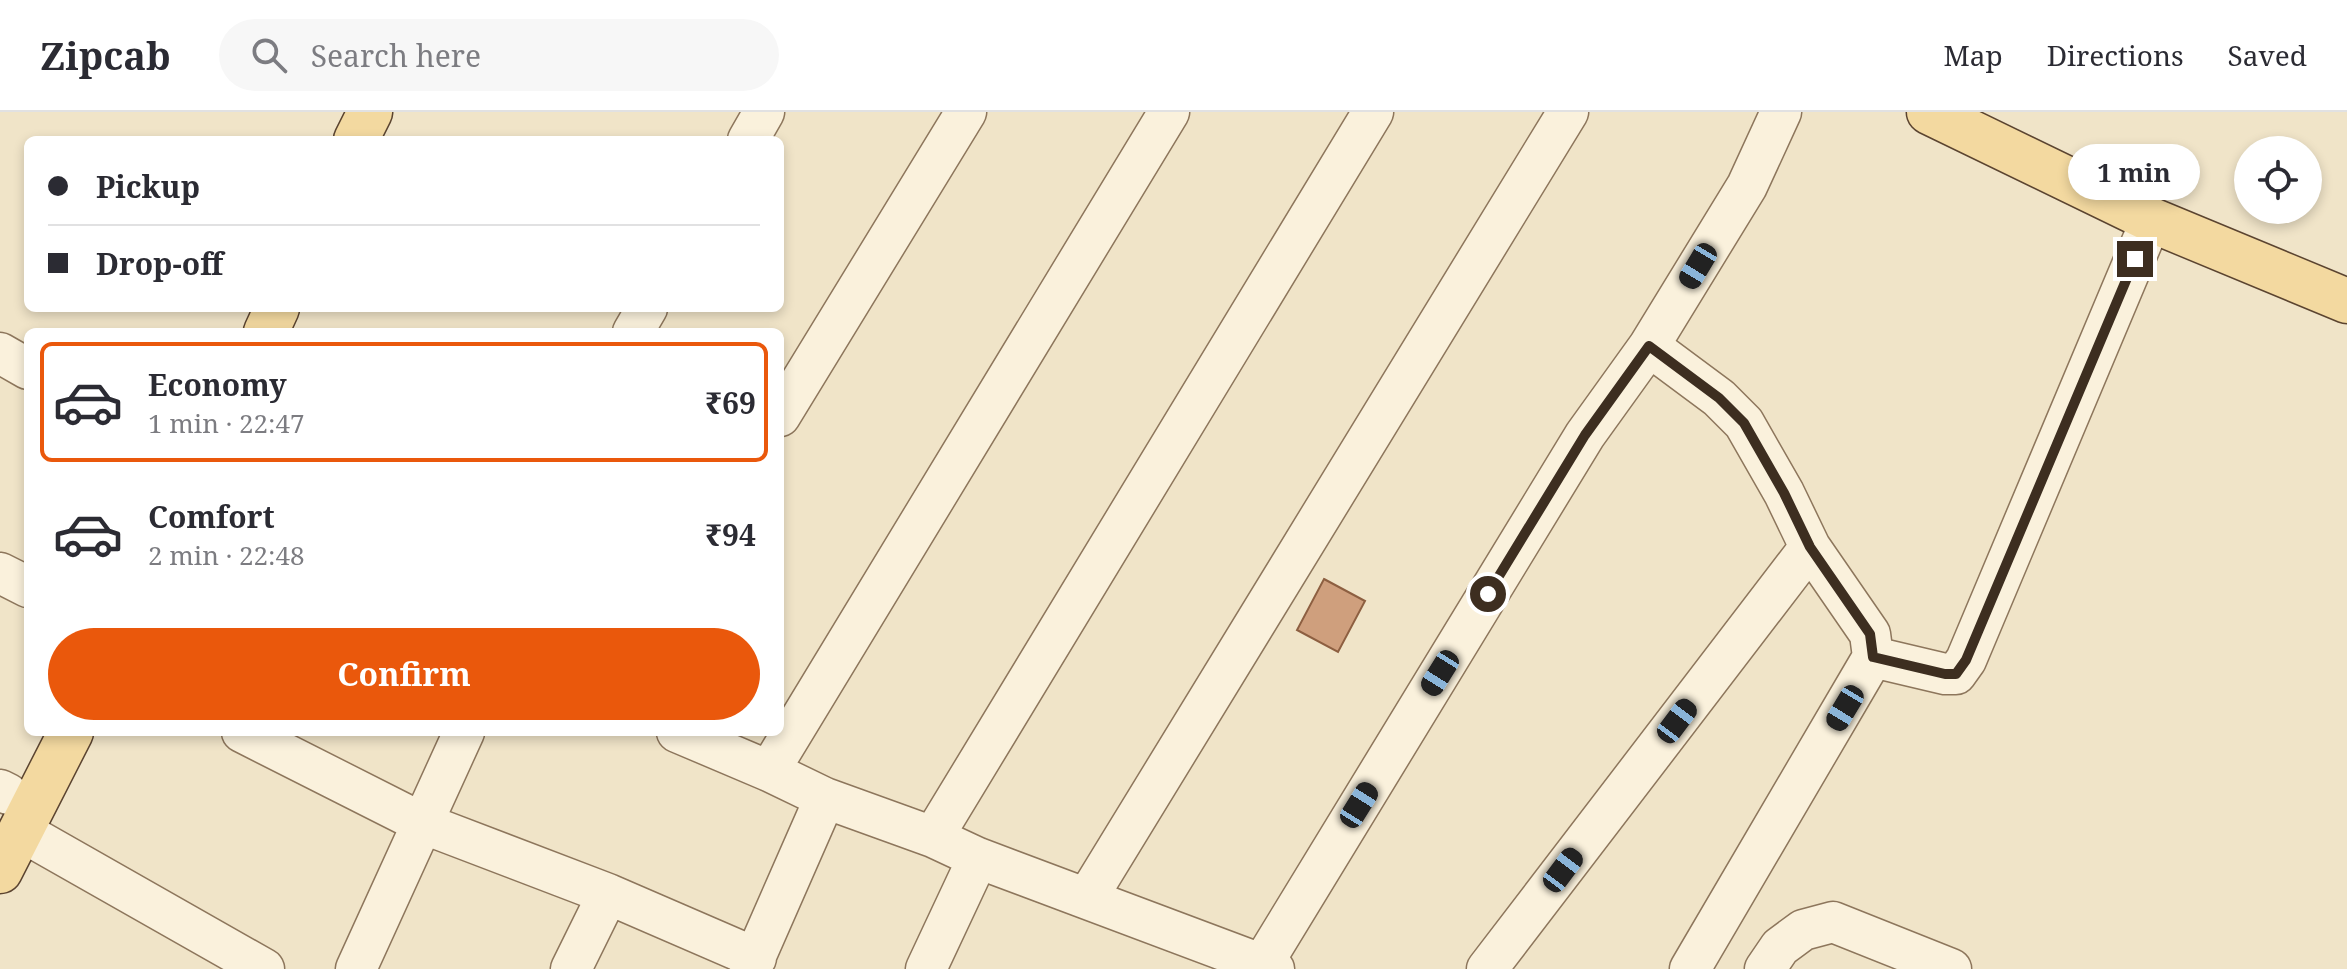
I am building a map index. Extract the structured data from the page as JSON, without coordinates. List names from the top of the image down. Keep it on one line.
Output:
{"page":{"header":"Zipcab","search":"Search here","nav":["Map","Directions","Saved"],"banner":["Pickup","Drop-off"],"bubble":"1 min","list":[{"name":"Economy","note":"1 min · 22:47","value":"₹69"},{"name":"Comfort","note":"2 min · 22:48","value":"₹94"}],"buttons":"Confirm"}}
